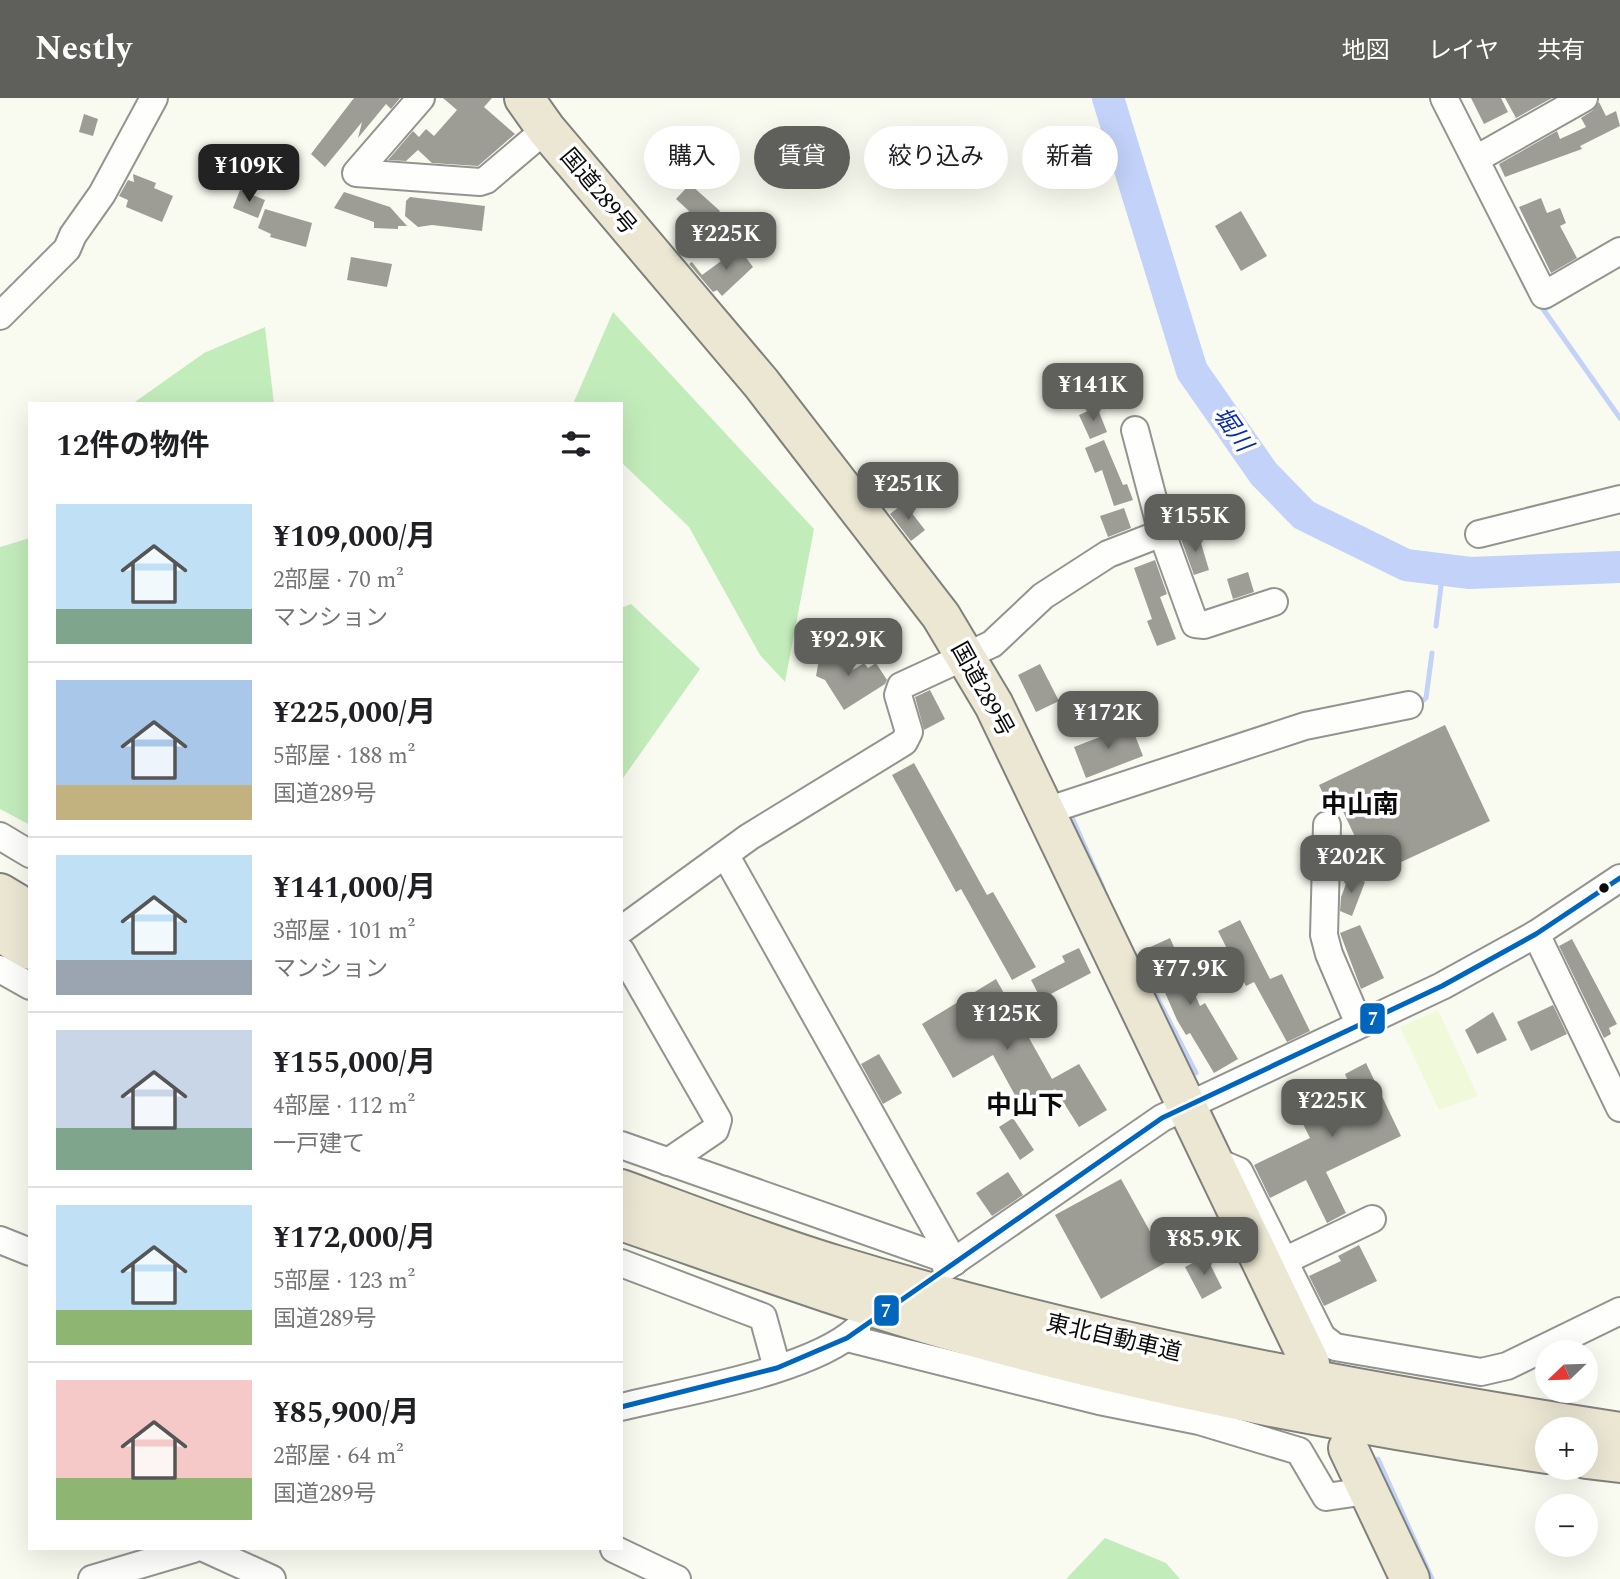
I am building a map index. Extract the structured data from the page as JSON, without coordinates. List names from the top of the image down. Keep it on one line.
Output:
{"streets":{"highway":["国道289号","東北自動車道"]},"districts":["中山南","中山下"],"water":["堀川"],"lines":["transit line 7"],"north":"bottom left","page":{"header":"Nestly","nav":["地図","レイヤ","共有"],"chip":["購入","賃貸","絞り込み","新着"],"price":["¥109K","¥225K","¥141K","¥251K","¥155K","¥92.9K","¥172K","¥202K","¥77.9K","¥125K","¥225K","¥85.9K"],"heading":"12件の物件","list":[{"name":"¥109,000/月","note":"2部屋 · 70 m² · マンション"},{"name":"¥225,000/月","note":"5部屋 · 188 m² · 国道289号"},{"name":"¥141,000/月","note":"3部屋 · 101 m² · マンション"},{"name":"¥155,000/月","note":"4部屋 · 112 m² · 一戸建て"},{"name":"¥172,000/月","note":"5部屋 · 123 m² · 国道289号"},{"name":"¥85,900/月","note":"2部屋 · 64 m² · 国道289号"}],"map_buttons":["+","−"]}}
